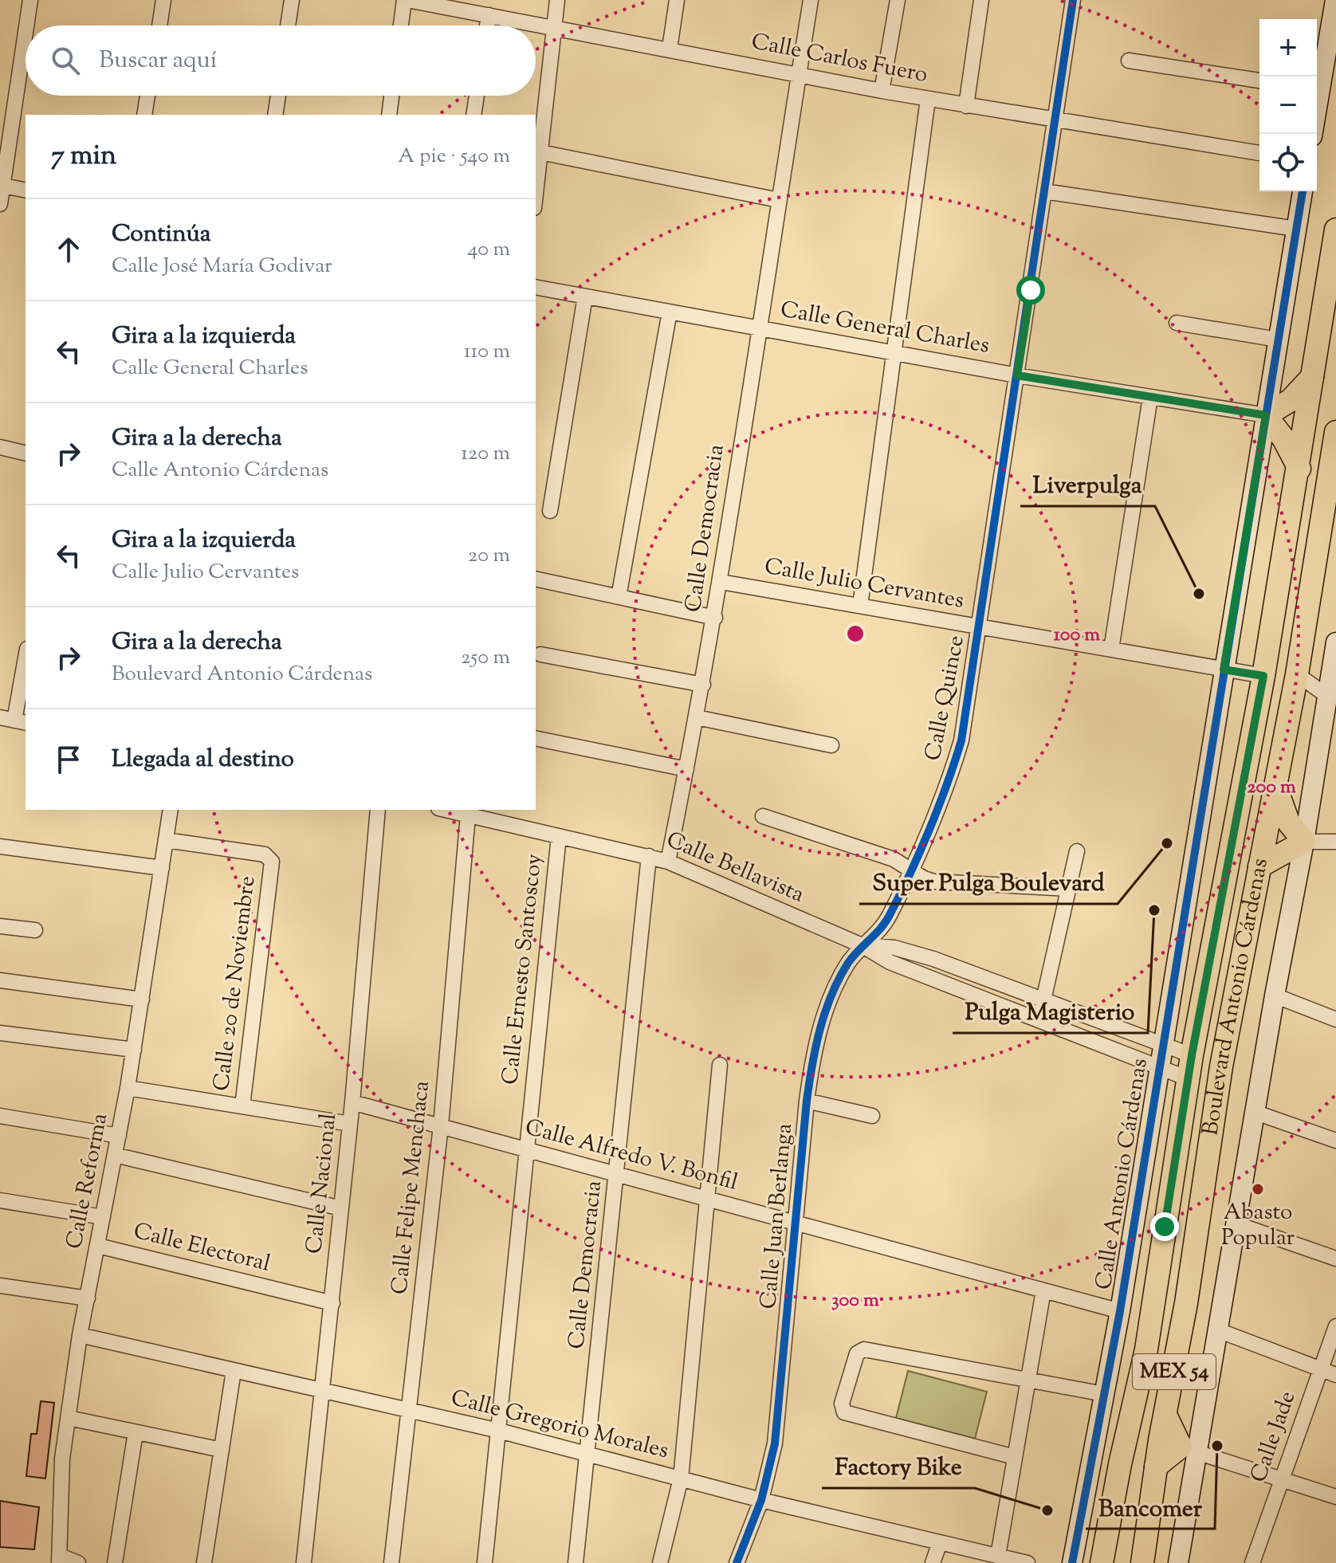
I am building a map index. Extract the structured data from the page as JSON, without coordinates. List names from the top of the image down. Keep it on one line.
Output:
{"streets":{"main road":["Boulevard Antonio Cárdenas","MEX 54"],"street":["Calle Carlos Fuero","Calle General Charles","Calle Democracia","Calle Julio Cervantes","Calle Quince","Calle Bellavista","Calle Ernesto Santoscoy","Calle 20 de Noviembre","Calle Alfredo V. Bonfil","Calle Antonio Cárdenas","Calle Reforma","Calle Nacional","Calle Felipe Menchaca","Calle Juan Berlanga","Calle Electoral","Calle Gregorio Morales","Calle Jade"]},"crossings":[["Calle Carlos Fuero","Calle Democracia"],["Calle Carlos Fuero","Calle Quince"],["Calle General Charles","Calle Democracia"],["Calle General Charles","Calle Quince"],["Calle General Charles","Calle Antonio Cárdenas"],["Calle Democracia","Calle Julio Cervantes"],["Calle Democracia","Calle Bellavista"],["Calle Democracia","Calle Alfredo V. Bonfil"],["Calle Democracia","Calle Gregorio Morales"],["Calle Julio Cervantes","Calle Quince"],["Calle Julio Cervantes","Boulevard Antonio Cárdenas"],["Calle Julio Cervantes","Calle Antonio Cárdenas"],["Calle Quince","Calle Bellavista"],["Calle Quince","Calle Juan Berlanga"],["Calle Bellavista","Calle Ernesto Santoscoy"],["Calle Bellavista","Boulevard Antonio Cárdenas"],["Calle Bellavista","Calle Antonio Cárdenas"],["Calle Bellavista","Calle Felipe Menchaca"],["Calle Bellavista","Calle Juan Berlanga"],["Calle Ernesto Santoscoy","Calle Alfredo V. Bonfil"],["Calle Ernesto Santoscoy","Calle Gregorio Morales"],["Calle 20 de Noviembre","Calle Reforma"],["Calle Alfredo V. Bonfil","Calle Antonio Cárdenas"],["Calle Alfredo V. Bonfil","Calle Nacional"],["Calle Alfredo V. Bonfil","Calle Felipe Menchaca"],["Calle Alfredo V. Bonfil","Calle Juan Berlanga"],["Calle Reforma","Calle Electoral"],["Calle Reforma","Calle Gregorio Morales"],["Calle Nacional","Calle Electoral"],["Calle Nacional","Calle Gregorio Morales"],["Calle Felipe Menchaca","Calle Gregorio Morales"],["Calle Juan Berlanga","Calle Gregorio Morales"]],"places":["Liverpulga","Super Pulga Boulevard","Pulga Magisterio","Abasto Popular","Bancomer","Factory Bike"],"page":{"map_buttons":["+","−"],"search":"Buscar aquí","heading":["7 min","A pie · 540 m"],"list":[["Continúa","Calle José María Godivar","40 m"],["Gira a la izquierda","Calle General Charles","110 m"],["Gira a la derecha","Calle Antonio Cárdenas","120 m"],["Gira a la izquierda","Calle Julio Cervantes","20 m"],["Gira a la derecha","Boulevard Antonio Cárdenas","250 m"],"Llegada al destino"]},"rings":["100 m","200 m","300 m"]}
